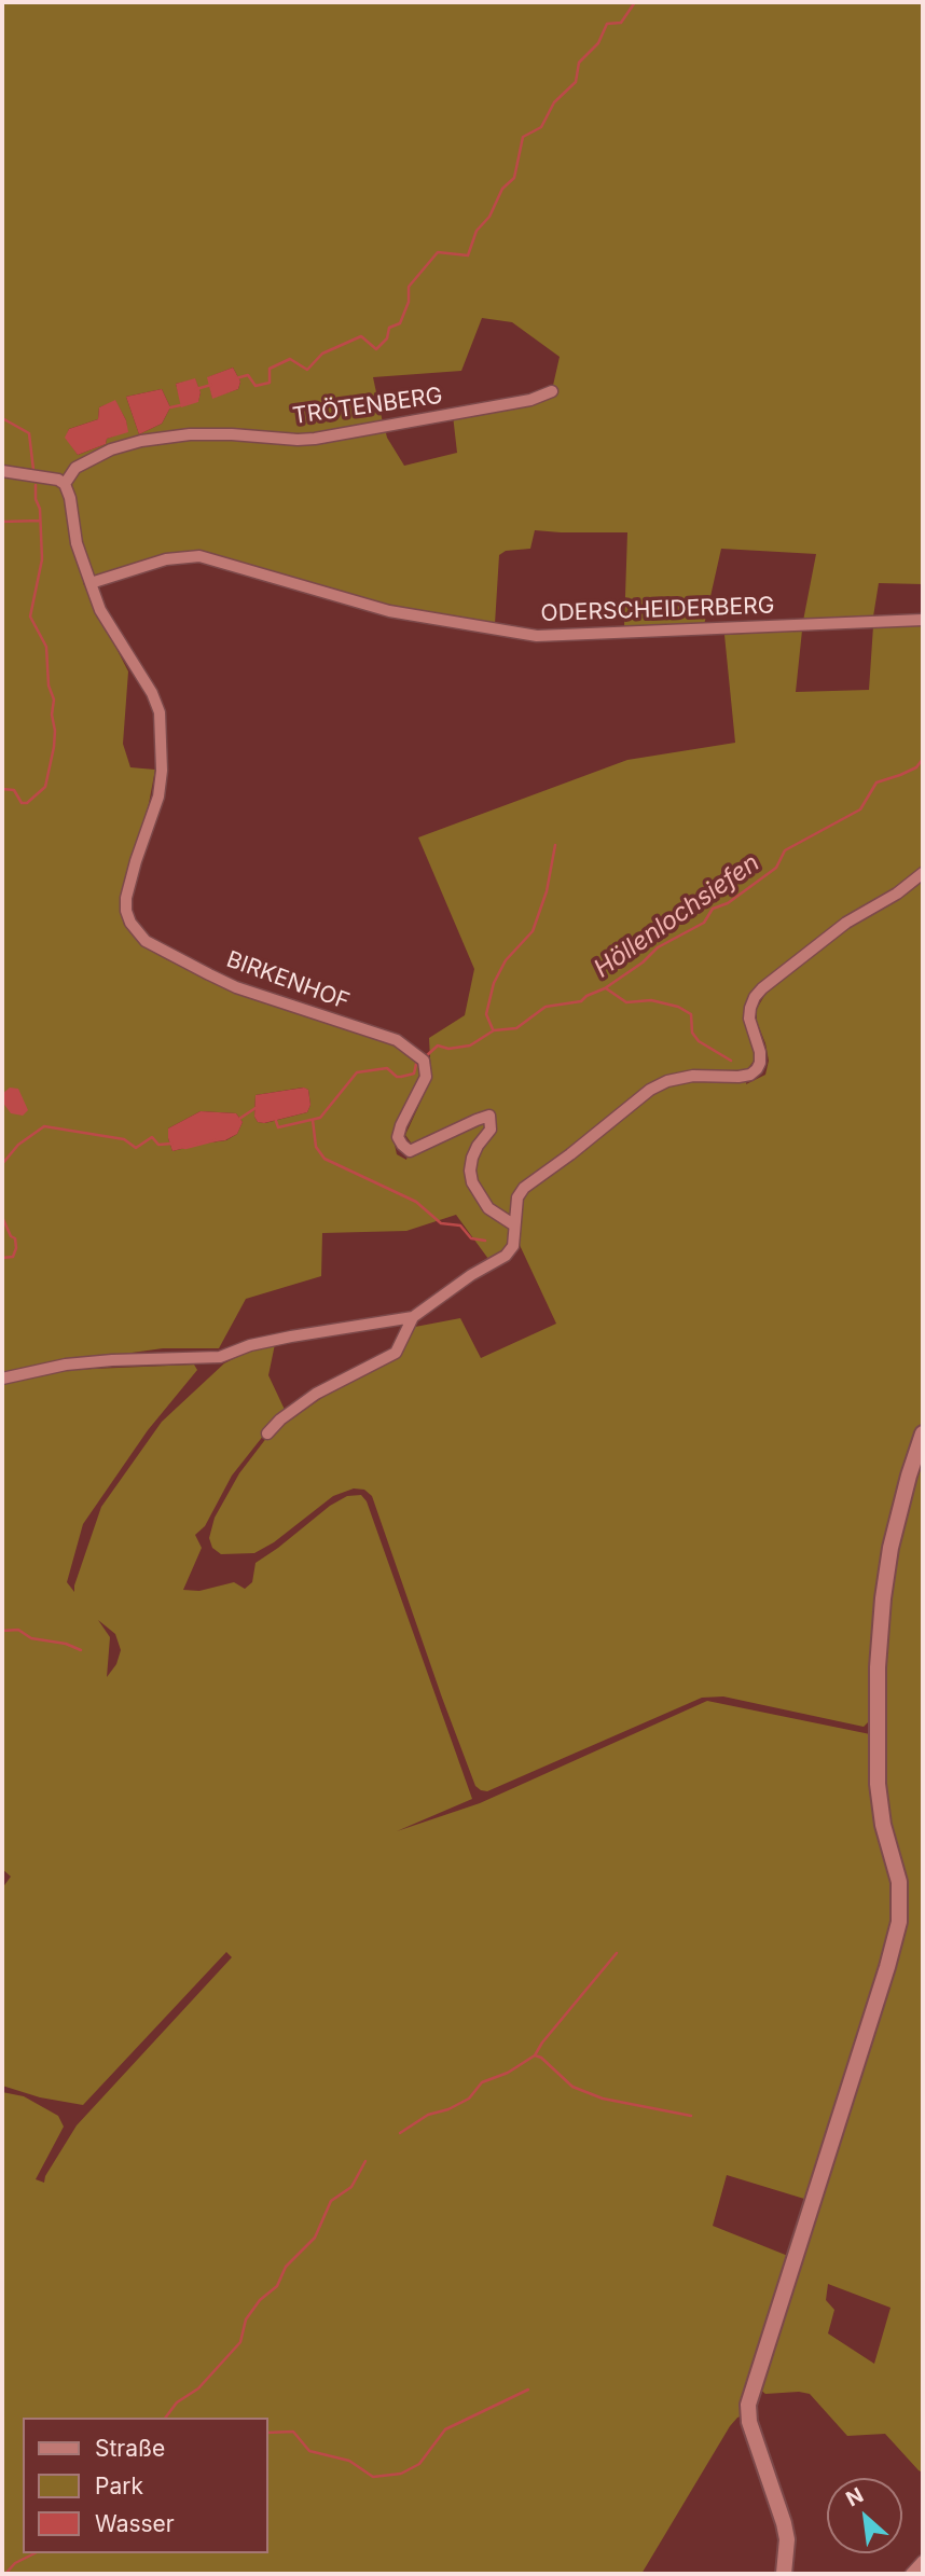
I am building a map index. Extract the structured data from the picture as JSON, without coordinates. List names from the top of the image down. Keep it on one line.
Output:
{"streets":{"street":["TRÖTENBERG","ODERSCHEIDERBERG","BIRKENHOF"]},"crossings":[["ODERSCHEIDERBERG","BIRKENHOF"]],"water":["Höllenlochsiefen"],"legend":["Straße","Park","Wasser"],"north":"top left"}
